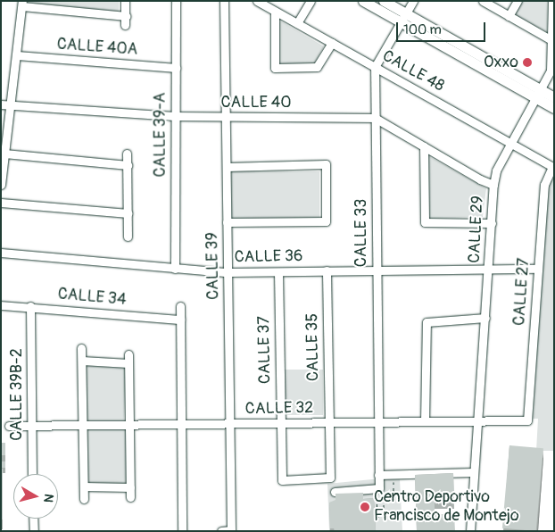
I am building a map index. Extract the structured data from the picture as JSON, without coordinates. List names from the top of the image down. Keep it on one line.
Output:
{"streets":{"street":["CALLE 40A","CALLE 48","CALLE 40","CALLE 39-A","CALLE 29","CALLE 33","CALLE 36","CALLE 39","CALLE 27","CALLE 34","CALLE 35","CALLE 37","CALLE 39B-2","CALLE 32"]},"crossings":[["CALLE 40A","CALLE 39-A"],["CALLE 48","CALLE 29"],["CALLE 48","CALLE 33"],["CALLE 48","CALLE 27"],["CALLE 40","CALLE 39-A"],["CALLE 40","CALLE 33"],["CALLE 40","CALLE 39"],["CALLE 39-A","CALLE 36"],["CALLE 29","CALLE 36"],["CALLE 29","CALLE 32"],["CALLE 33","CALLE 36"],["CALLE 33","CALLE 32"],["CALLE 36","CALLE 39"],["CALLE 36","CALLE 27"],["CALLE 36","CALLE 35"],["CALLE 36","CALLE 37"],["CALLE 39","CALLE 32"],["CALLE 27","CALLE 32"],["CALLE 34","CALLE 39B-2"],["CALLE 35","CALLE 37"],["CALLE 35","CALLE 32"],["CALLE 37","CALLE 32"],["CALLE 39B-2","CALLE 32"]],"places":["Oxxo","Centro Deportivo Francisco de Montejo"],"scale_bar":"100 m","north":"right"}
